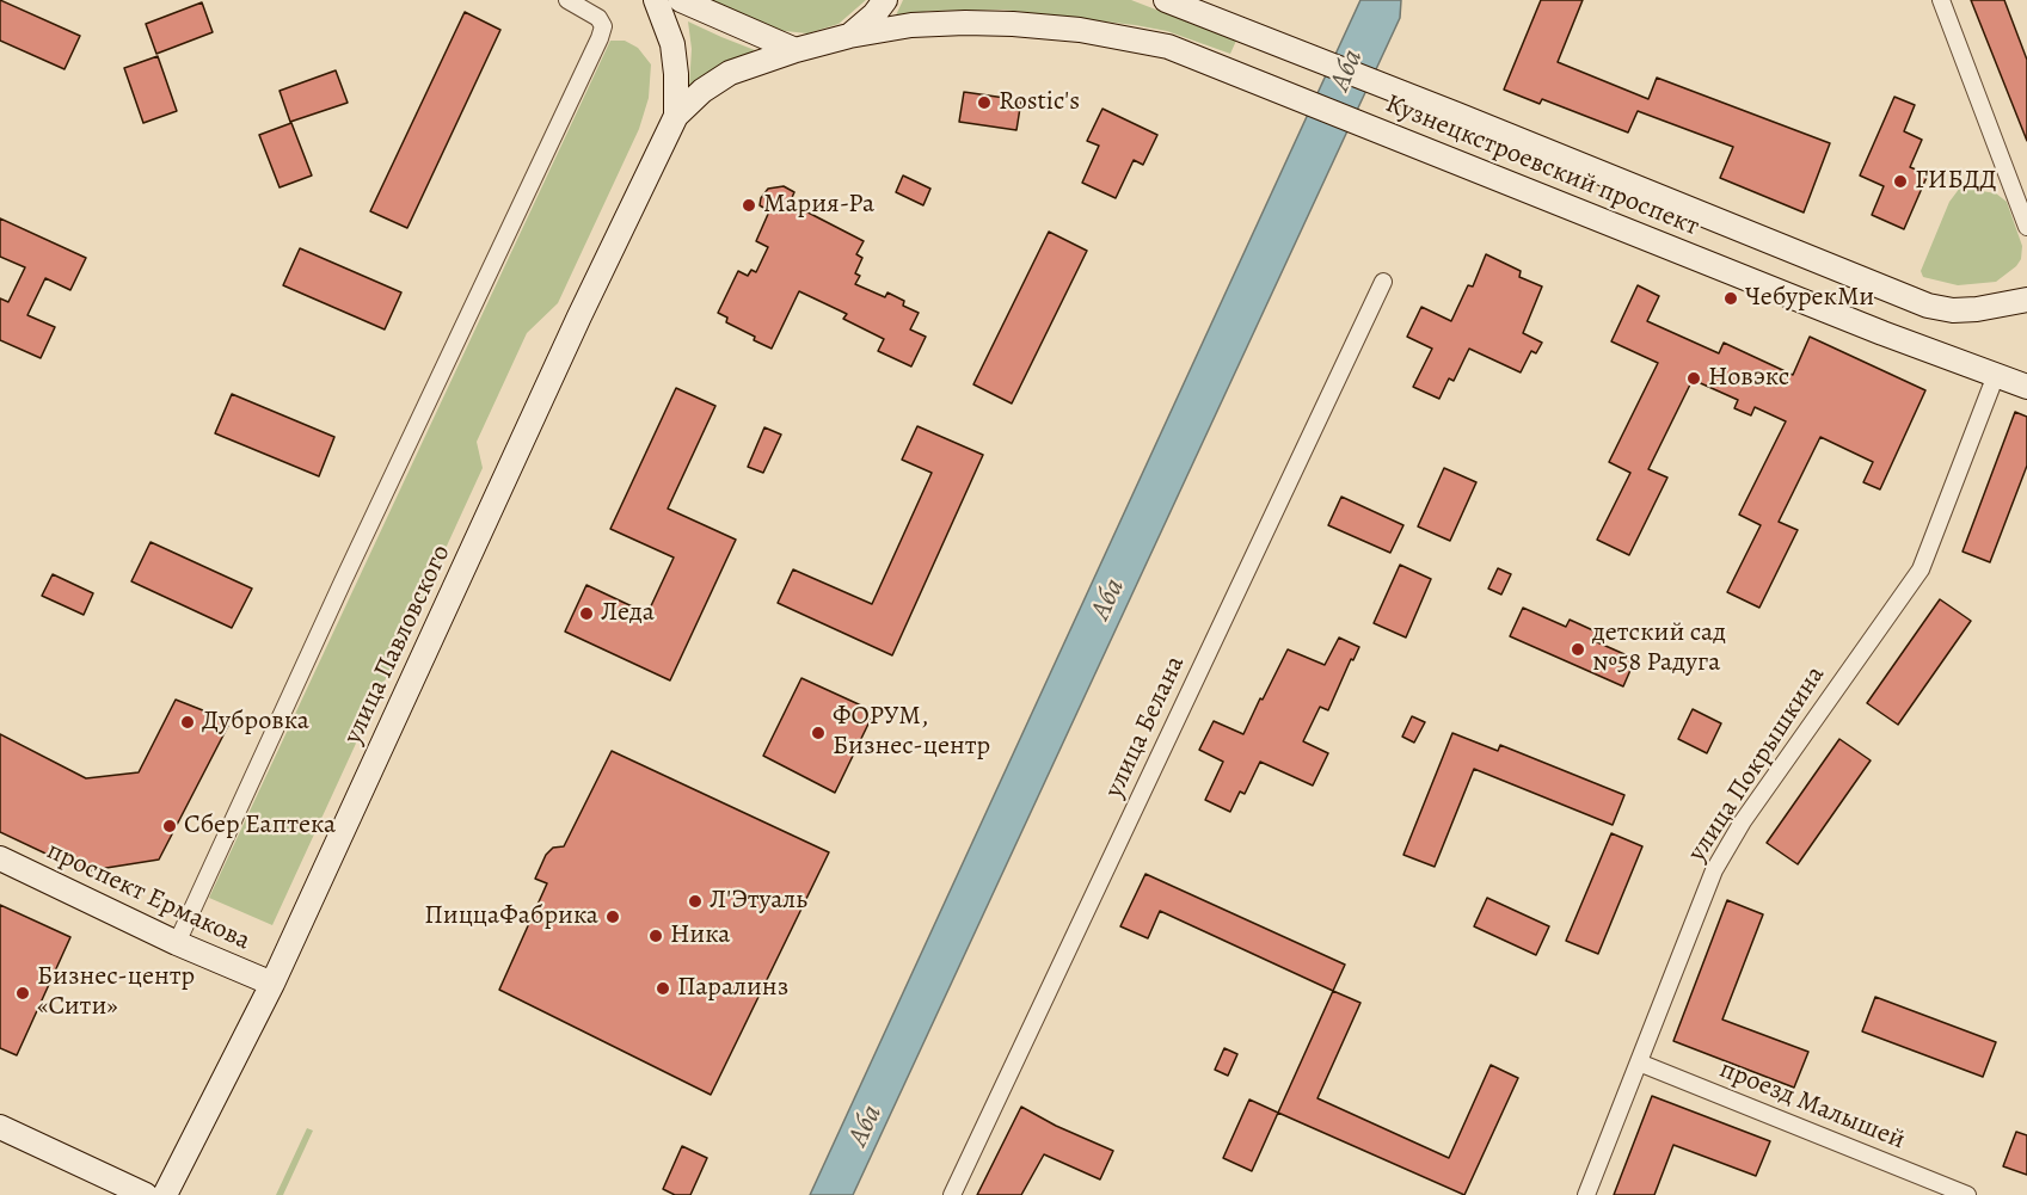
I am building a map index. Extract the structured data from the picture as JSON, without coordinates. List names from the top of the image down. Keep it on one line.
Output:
{"streets":{"main road":["Кузнецкстроевский проспект","улица Павловского","проспект Ермакова"],"street":["улица Белана","улица Покрышкина","проезд Малышей"]},"crossings":[["Кузнецкстроевский проспект","улица Павловского"],["Кузнецкстроевский проспект","улица Покрышкина"],["улица Павловского","проспект Ермакова"],["улица Покрышкина","проезд Малышей"]],"water":["Аба"],"places":["Rostic's","ГИБДД","Мария-Ра","ЧебурекМи","Новэкс","Леда","детский сад №58 Радуга","Дубровка","ФОРУМ, Бизнес-центр","Сбер Еаптека","Л'Этуаль","ПиццаФабрика","Ника","Паралинз","Бизнес-центр «Сити»"]}
